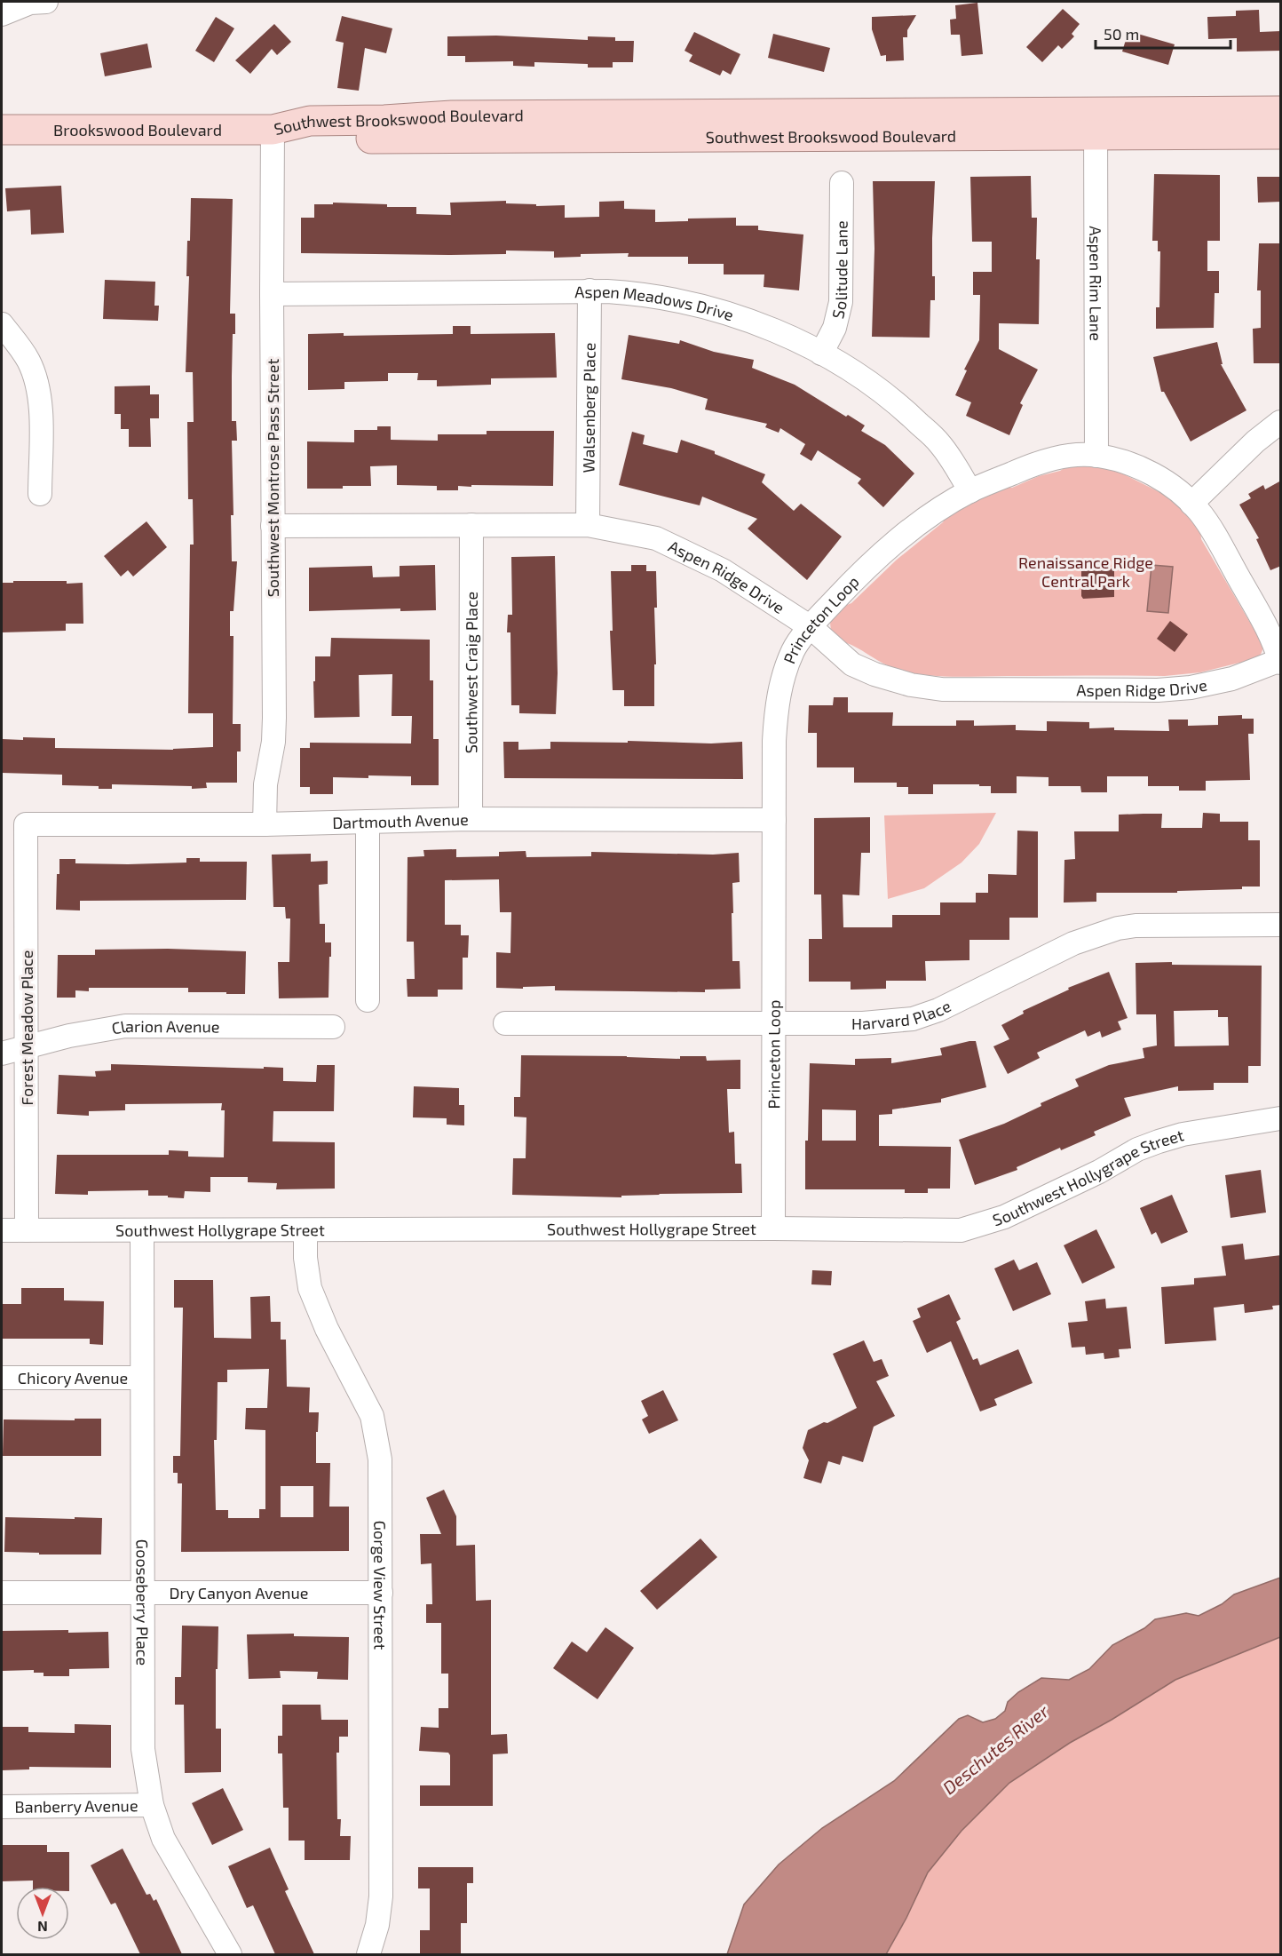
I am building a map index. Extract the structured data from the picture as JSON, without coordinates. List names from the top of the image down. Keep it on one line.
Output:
{"streets":{"main road":["Southwest Brookswood Boulevard","Brookswood Boulevard"],"street":["Solitude Lane","Aspen Rim Lane","Aspen Meadows Drive","Walsenberg Place","Southwest Montrose Pass Street","Aspen Ridge Drive","Princeton Loop","Southwest Craig Place","Dartmouth Avenue","Harvard Place","Forest Meadow Place","Clarion Avenue","Southwest Hollygrape Street","Chicory Avenue","Gorge View Street","Dry Canyon Avenue","Gooseberry Place","Banberry Avenue"]},"crossings":[["Southwest Brookswood Boulevard","Brookswood Boulevard"],["Southwest Brookswood Boulevard","Aspen Rim Lane"],["Southwest Brookswood Boulevard","Southwest Montrose Pass Street"],["Brookswood Boulevard","Southwest Montrose Pass Street"],["Solitude Lane","Aspen Meadows Drive"],["Aspen Rim Lane","Princeton Loop"],["Aspen Meadows Drive","Walsenberg Place"],["Aspen Meadows Drive","Southwest Montrose Pass Street"],["Aspen Meadows Drive","Princeton Loop"],["Walsenberg Place","Aspen Ridge Drive"],["Southwest Montrose Pass Street","Aspen Ridge Drive"],["Southwest Montrose Pass Street","Dartmouth Avenue"],["Aspen Ridge Drive","Princeton Loop"],["Aspen Ridge Drive","Southwest Craig Place"],["Princeton Loop","Dartmouth Avenue"],["Princeton Loop","Harvard Place"],["Princeton Loop","Southwest Hollygrape Street"],["Southwest Craig Place","Dartmouth Avenue"],["Dartmouth Avenue","Forest Meadow Place"],["Forest Meadow Place","Clarion Avenue"],["Forest Meadow Place","Southwest Hollygrape Street"],["Southwest Hollygrape Street","Gorge View Street"],["Southwest Hollygrape Street","Gooseberry Place"],["Chicory Avenue","Gooseberry Place"],["Gorge View Street","Dry Canyon Avenue"],["Dry Canyon Avenue","Gooseberry Place"],["Gooseberry Place","Banberry Avenue"]],"water":["Deschutes River"],"parks":["Renaissance Ridge Central Park"],"scale_bar":"50 m","north":"bottom"}
